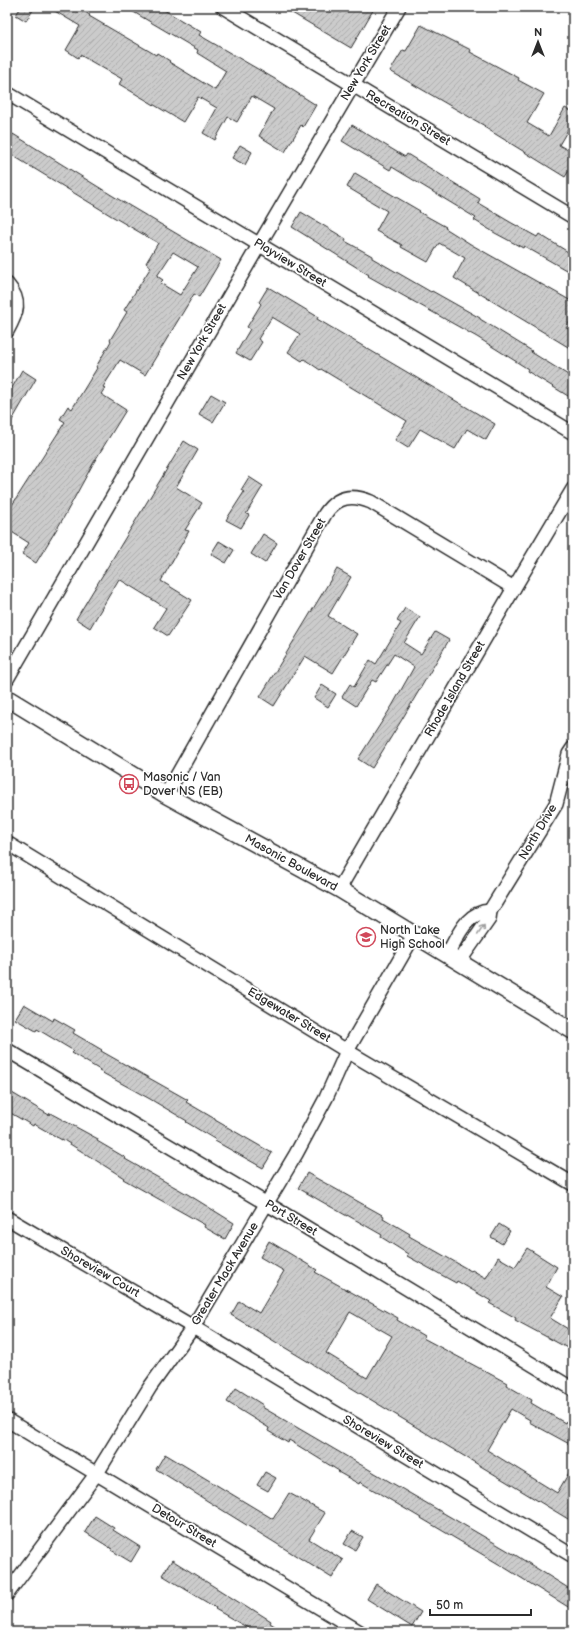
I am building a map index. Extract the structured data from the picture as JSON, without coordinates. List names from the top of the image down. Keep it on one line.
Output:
{"streets":{"street":["New York Street","Recreation Street","Playview Street","Van Dover Street","Rhode Island Street","North Drive","Masonic Boulevard","Edgewater Street","Port Street","Shoreview Court","Greater Mack Avenue","Shoreview Street","Detour Street"]},"crossings":[["New York Street","Recreation Street"],["New York Street","Playview Street"],["Van Dover Street","Rhode Island Street"],["Van Dover Street","Masonic Boulevard"],["Rhode Island Street","Masonic Boulevard"],["North Drive","Masonic Boulevard"],["Masonic Boulevard","Greater Mack Avenue"],["Edgewater Street","Greater Mack Avenue"],["Port Street","Greater Mack Avenue"],["Shoreview Court","Greater Mack Avenue"],["Shoreview Court","Shoreview Street"],["Greater Mack Avenue","Shoreview Street"],["Greater Mack Avenue","Detour Street"]],"places":{"bus stop":["Masonic / Van Dover NS (EB)"],"school or university":["North Lake High School"]},"scale_bar":"50 m","north":"top"}
